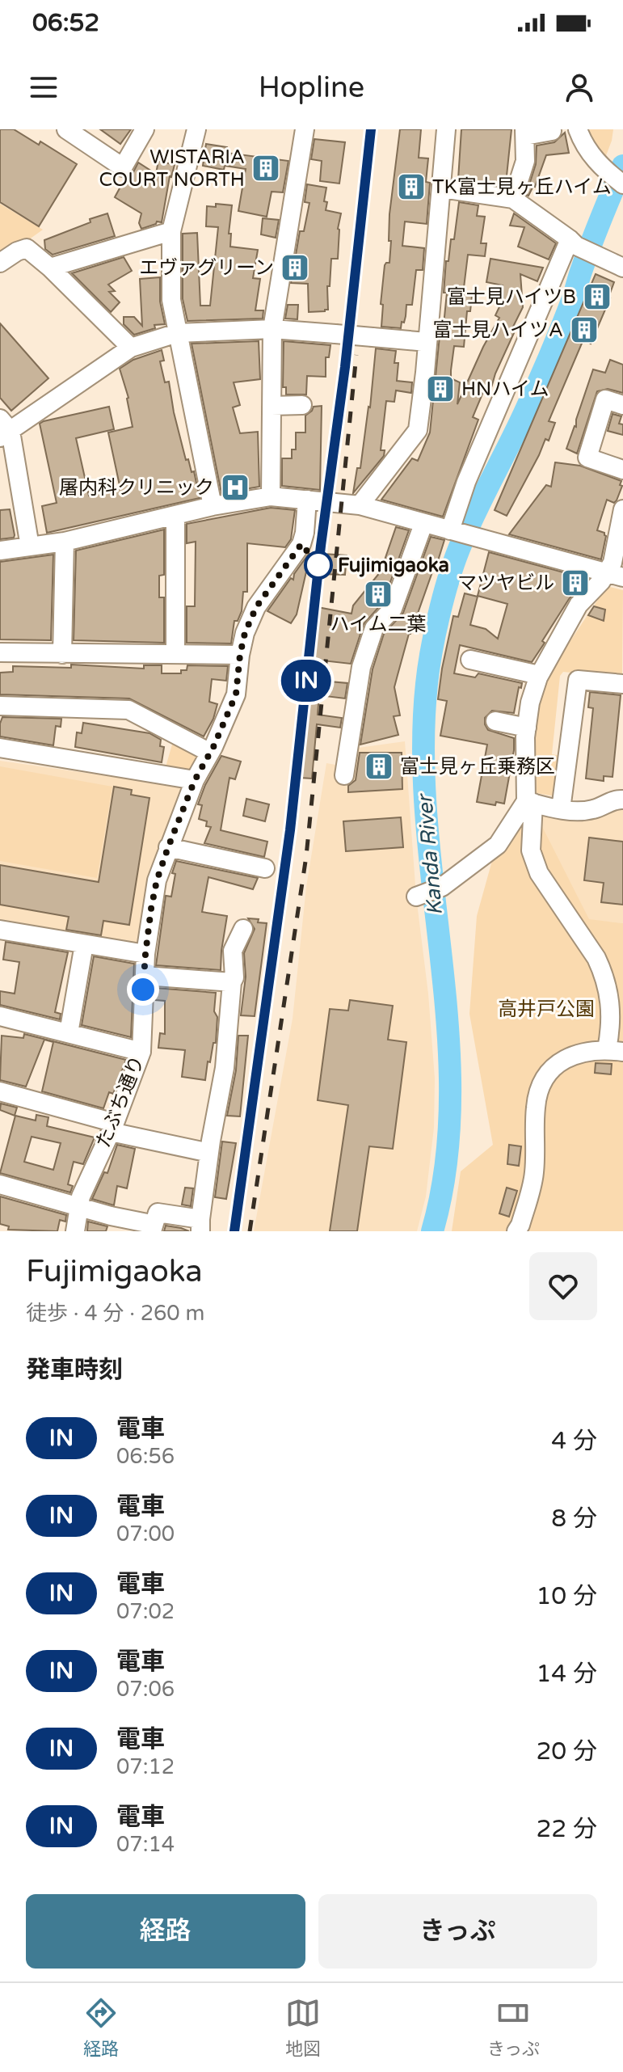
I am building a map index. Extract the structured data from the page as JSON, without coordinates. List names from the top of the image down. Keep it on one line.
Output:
{"streets":{"street":["たぶち通り"]},"water":["Kanda River"],"parks":["高井戸公園"],"places":{"building":["WISTARIA COURT NORTH","TK富士見ヶ丘ハイム","エヴァグリーン","富士見ハイツB","富士見ハイツA","HNハイム","マツヤビル","ハイム二葉","富士見ヶ丘乗務区"],"hospital":["屠内科クリニック"],"other":["Fujimigaoka"]},"page":{"status":"06:52","header":"Hopline","on_map":"IN","heading":[["Fujimigaoka","徒歩 · 4 分 · 260 m"],"発車時刻"],"list":[{"mark":"IN","name":"電車","note":"06:56","value":"4 分"},{"mark":"IN","name":"電車","note":"07:00","value":"8 分"},{"mark":"IN","name":"電車","note":"07:02","value":"10 分"},{"mark":"IN","name":"電車","note":"07:06","value":"14 分"},{"mark":"IN","name":"電車","note":"07:12","value":"20 分"},{"mark":"IN","name":"電車","note":"07:14","value":"22 分"}],"buttons":["経路","きっぷ"],"tabs":["経路","地図","きっぷ"]}}
